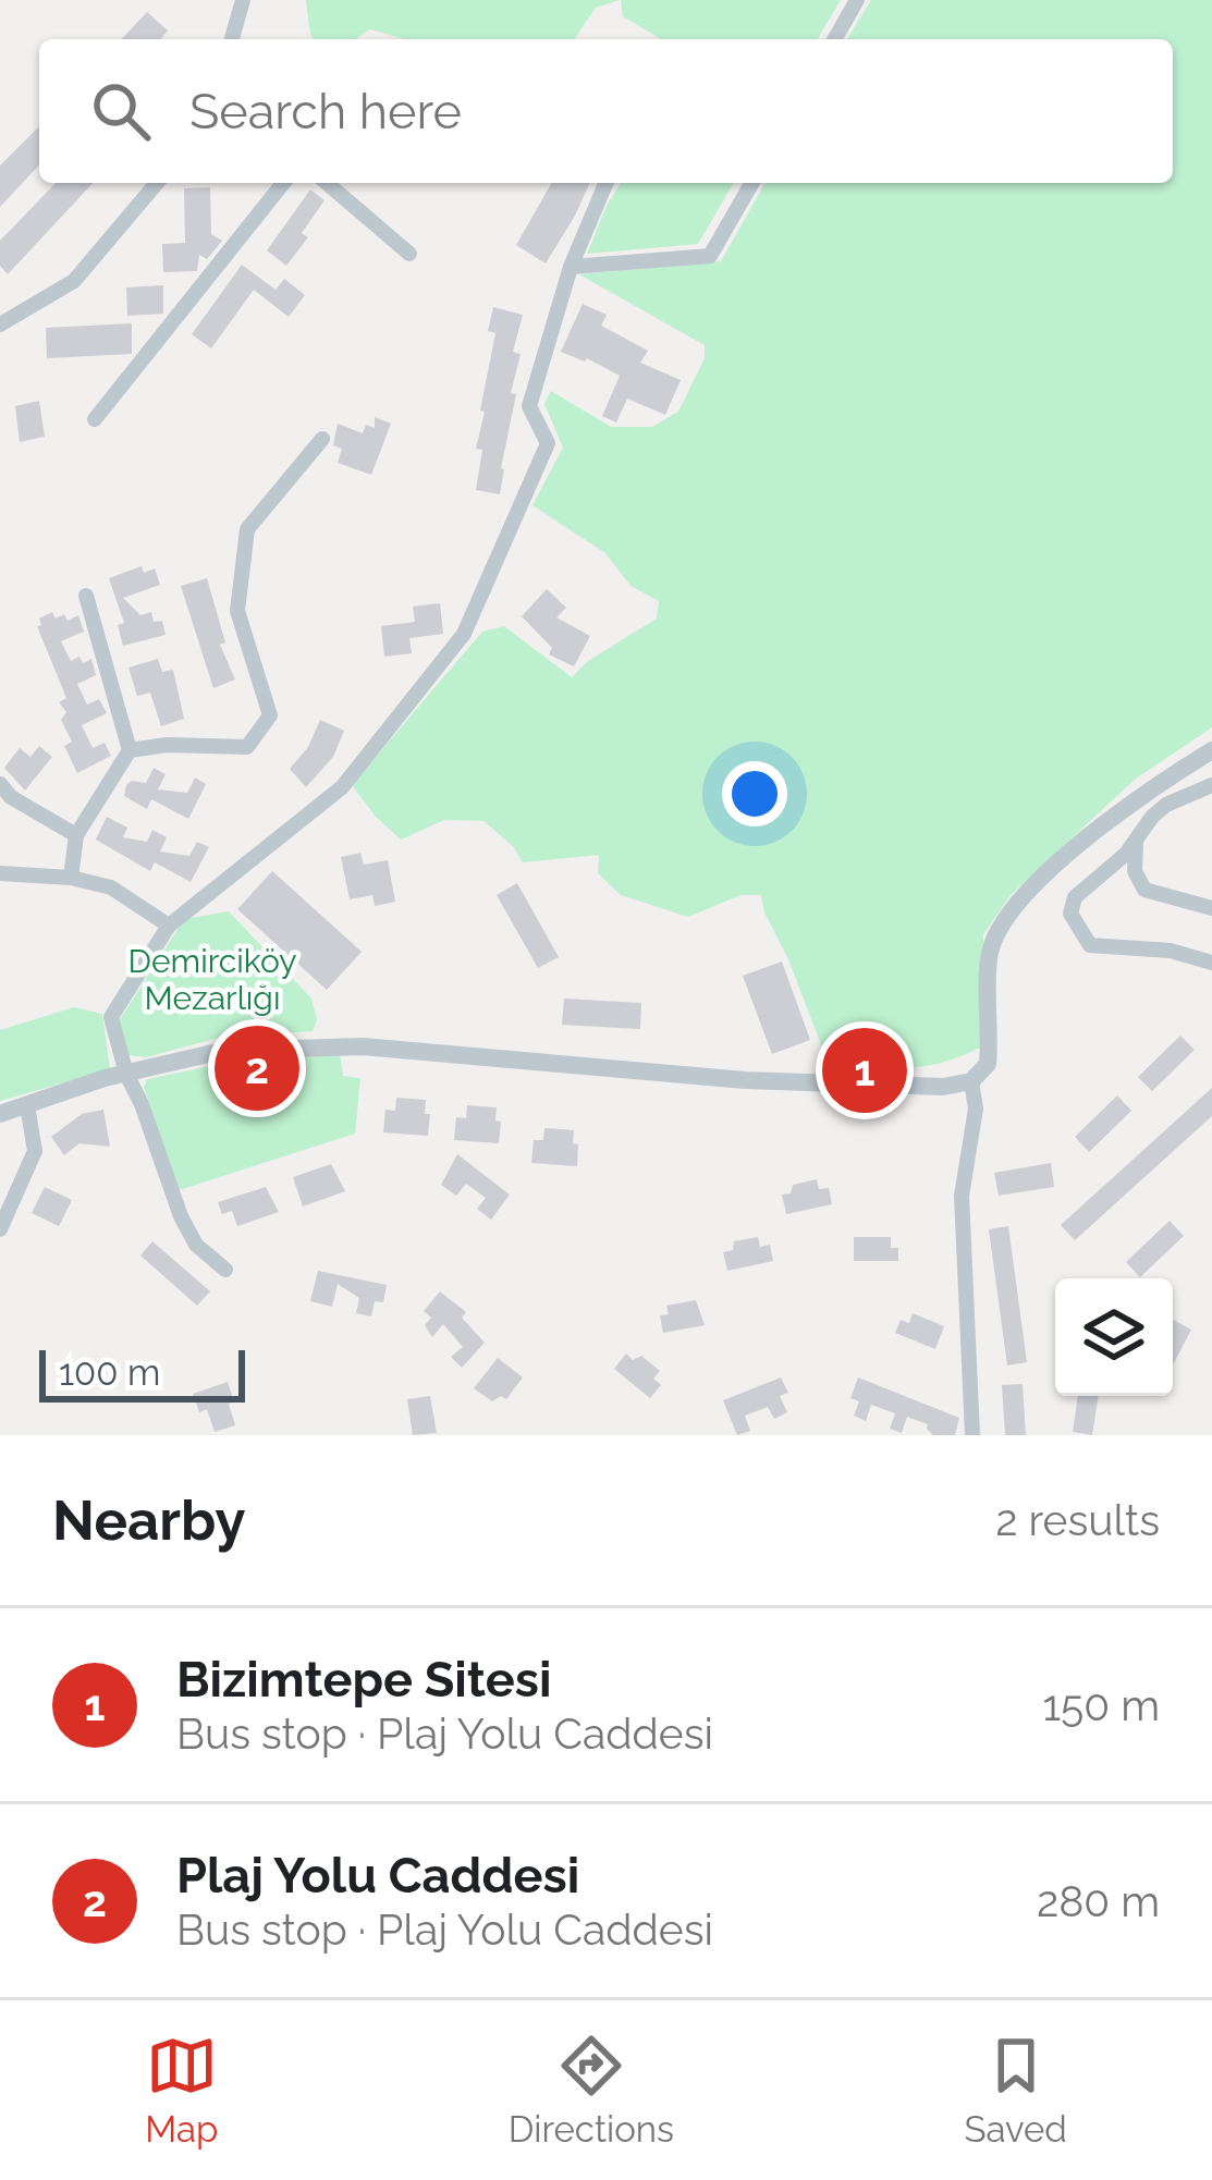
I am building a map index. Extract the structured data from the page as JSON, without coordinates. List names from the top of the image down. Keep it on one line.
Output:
{"parks":["Demirciköy Mezarlığı"],"scale_bar":"100 m","page":{"search":"Search here","pins":["2","1"],"scale":"100 m","heading":["Nearby","2 results"],"list":[{"mark":"1","name":"Bizimtepe Sitesi","note":"Bus stop · Plaj Yolu Caddesi","value":"150 m"},{"mark":"2","name":"Plaj Yolu Caddesi","note":"Bus stop · Plaj Yolu Caddesi","value":"280 m"}],"nav":["Map","Directions","Saved"]}}
